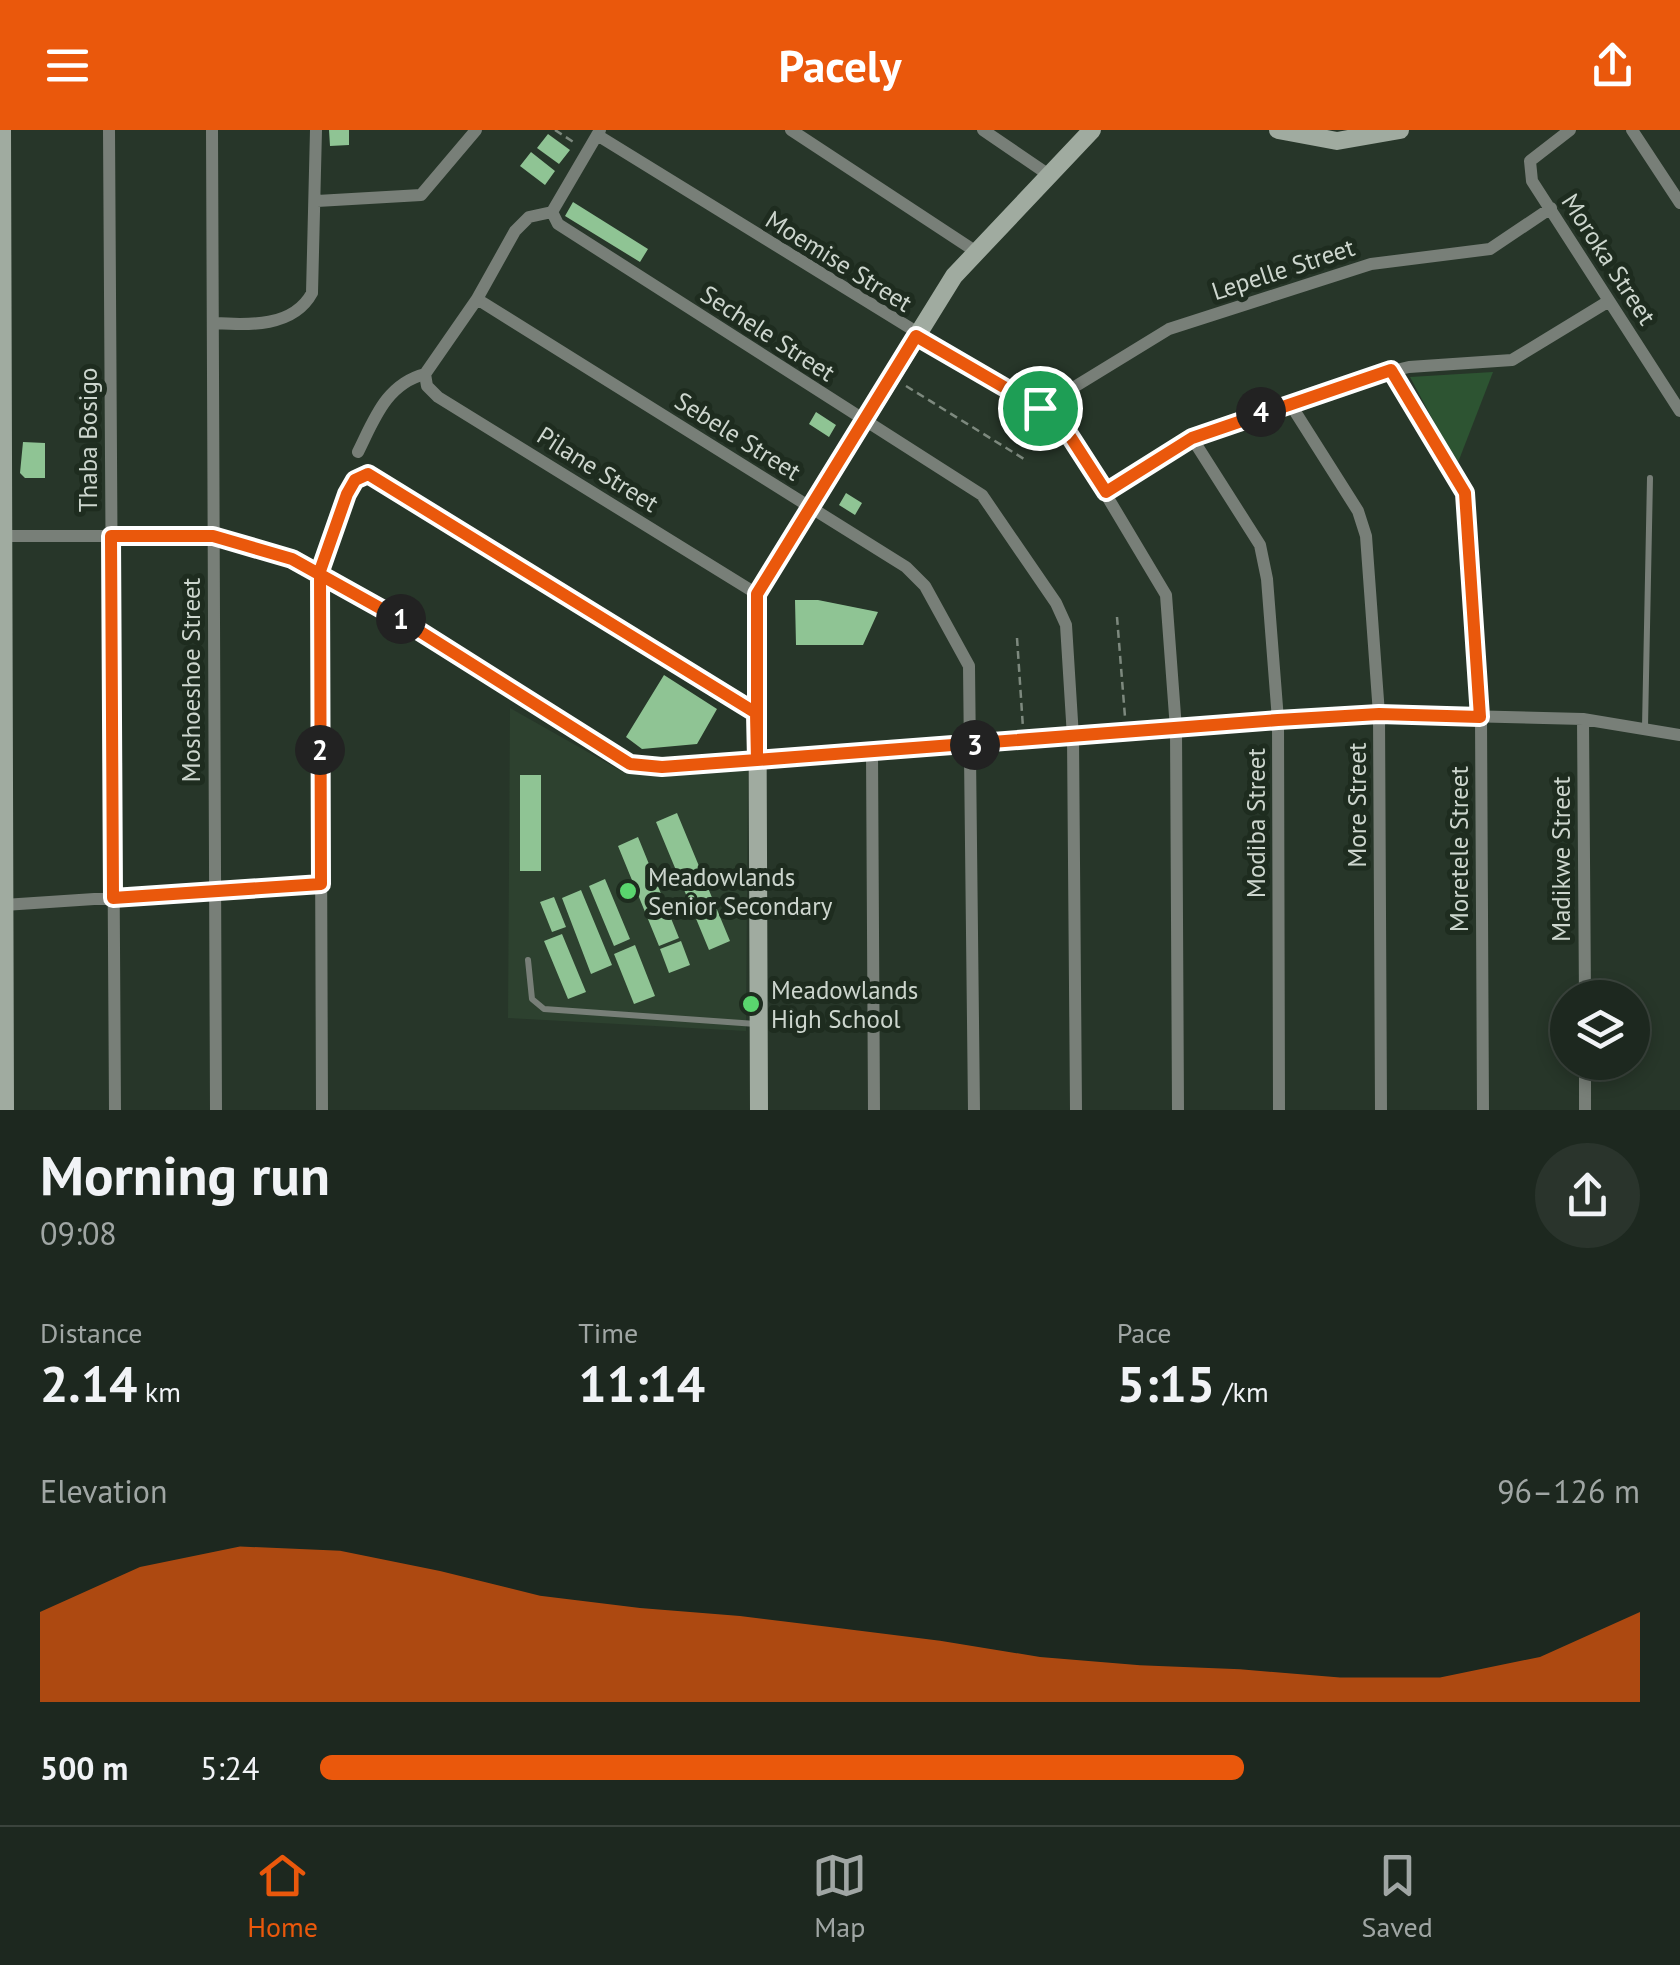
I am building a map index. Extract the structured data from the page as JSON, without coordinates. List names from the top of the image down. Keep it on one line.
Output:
{"streets":{"street":["Moroka Street","Moemise Street","Lepelle Street","Sechele Street","Sebele Street","Thaba Bosigo","Pilane Street","Moshoeshoe Street","More Street","Modiba Street","Moretele Street","Madikwe Street"]},"crossings":[["Moroka Street","Lepelle Street"],["Moemise Street","Lepelle Street"]],"places":["Meadowlands Senior Secondary","Meadowlands High School"],"page":{"header":"Pacely","pins":["4","1","3","2"],"heading":["Morning run","09:08"],"stats":[["Distance","2.14 km"],["Time","11:14"],["Pace","5:15 /km"]],"chart":["Elevation","96–126 m"],"list":[{"name":"500 m","note":"5:24"}],"tabs":["Home","Map","Saved"]}}
